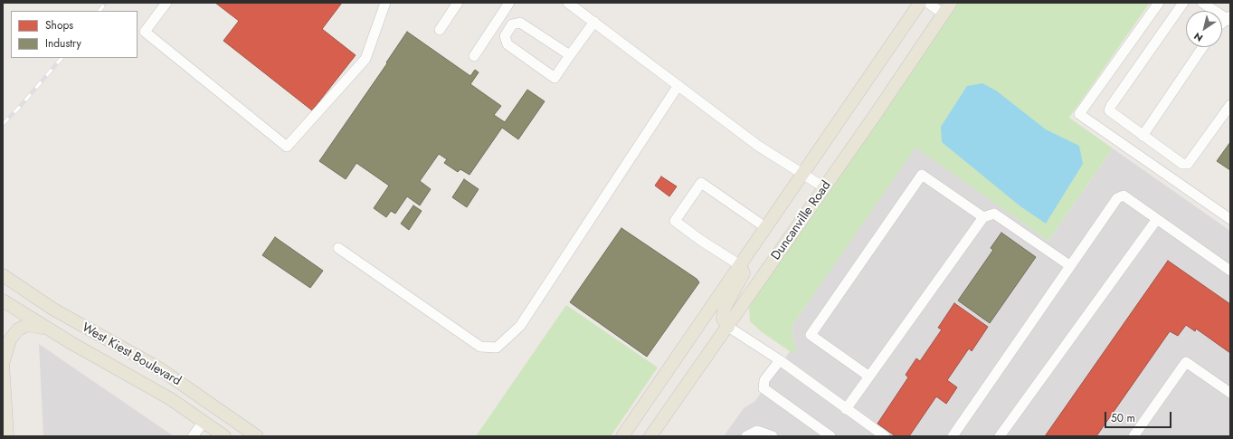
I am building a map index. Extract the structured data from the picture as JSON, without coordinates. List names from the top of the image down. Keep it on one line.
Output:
{"streets":{"main road":["Duncanville Road","West Kiest Boulevard"]},"legend":["Shops","Industry"],"scale_bar":"50 m","north":"bottom left"}
